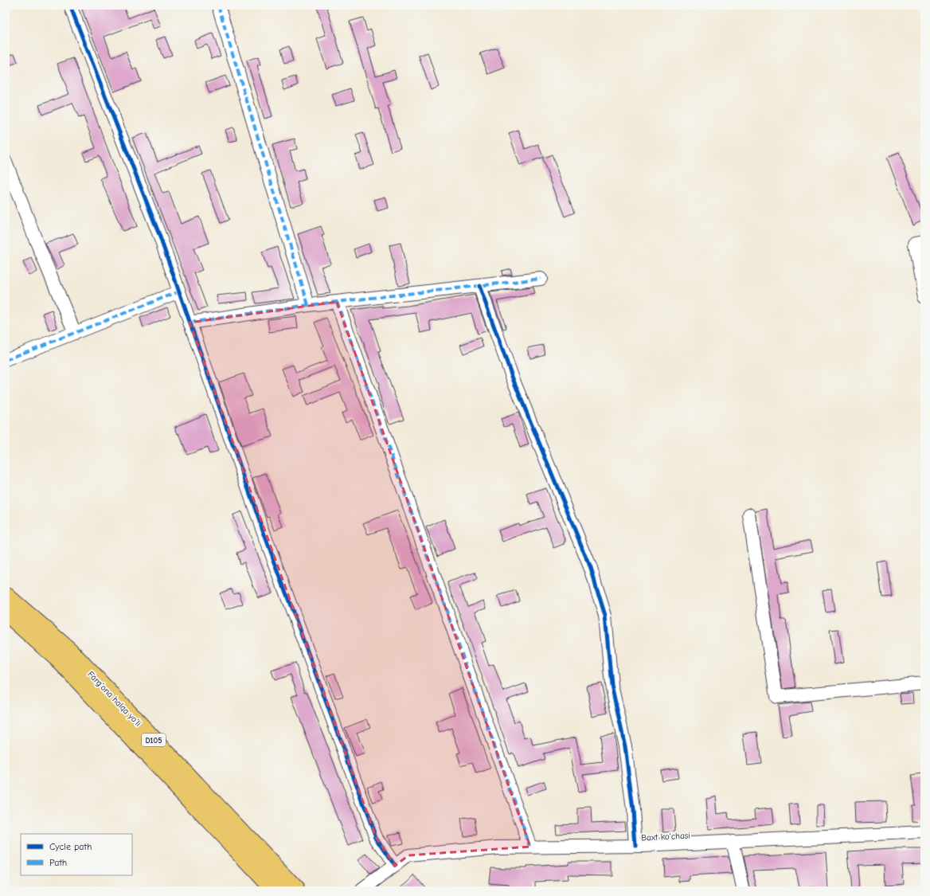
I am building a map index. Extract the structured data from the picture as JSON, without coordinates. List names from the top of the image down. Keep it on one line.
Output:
{"streets":{"highway":["Farg‘ona halqa yo‘li","D105"],"street":["Baxt ko'chasi"]},"legend":["Cycle path","Path"]}
